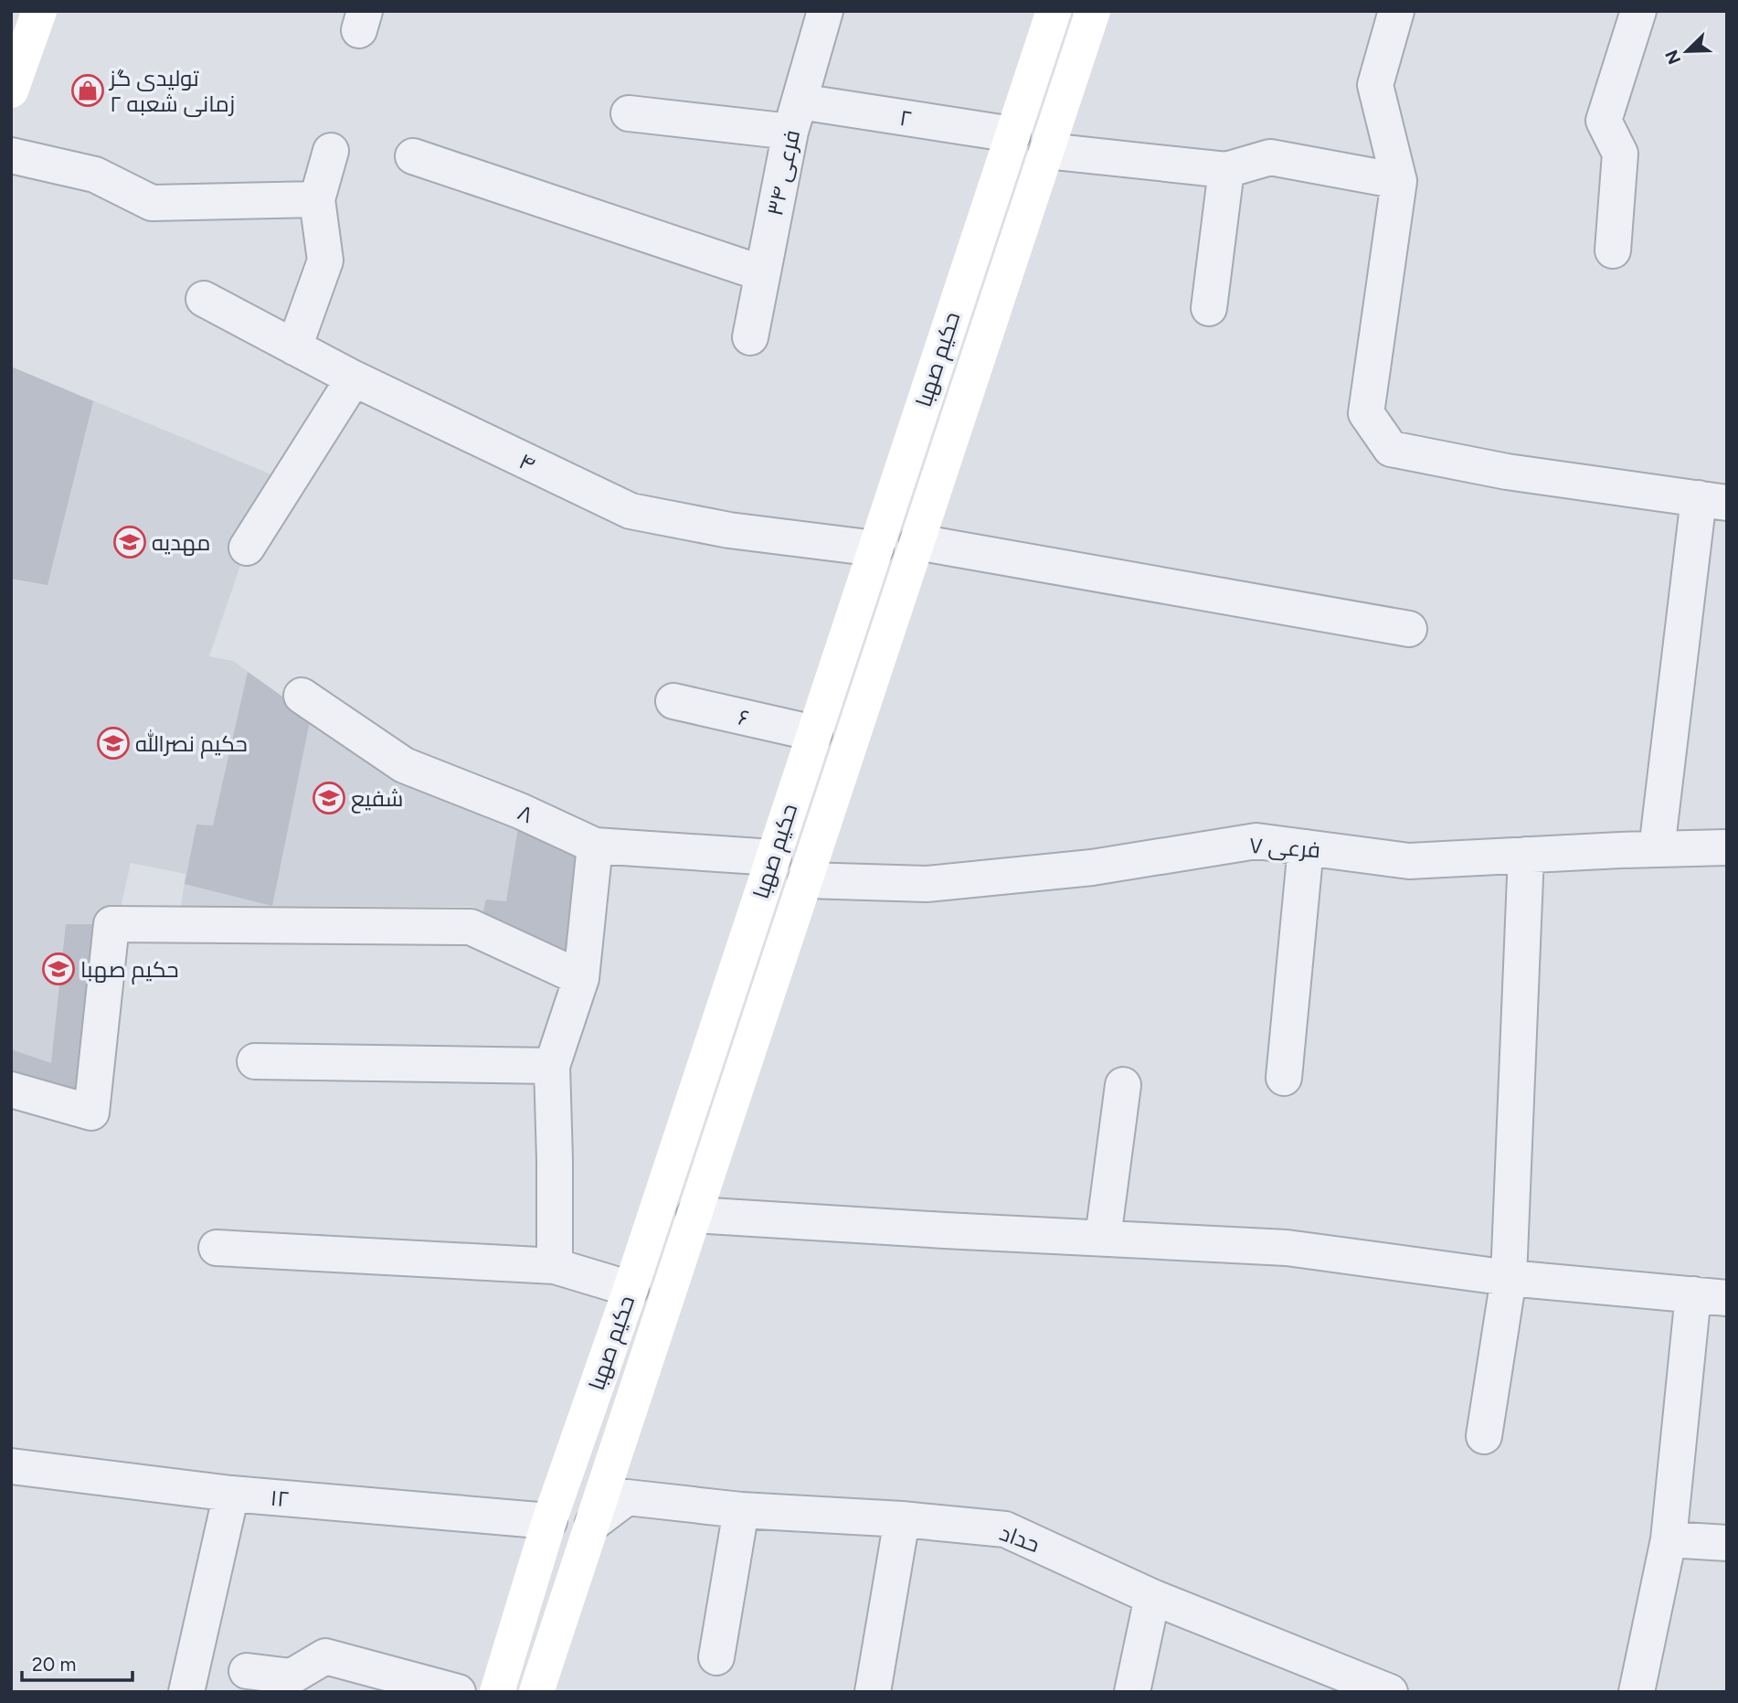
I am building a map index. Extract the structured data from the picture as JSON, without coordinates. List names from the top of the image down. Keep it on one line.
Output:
{"streets":{"street":["۲","فرعی ۳۴","حکیم صهبا","۴","۶","۸","فرعی ۷","۱۲","حداد"]},"crossings":[["۲","فرعی ۳۴"],["۲","حکیم صهبا"],["حکیم صهبا","۴"],["حکیم صهبا","۶"],["حکیم صهبا","۸"],["حکیم صهبا","فرعی ۷"],["حکیم صهبا","۱۲"],["حکیم صهبا","حداد"]],"places":{"shop":["تولیدی گز زمانی شعبه ۲"],"school or university":["مهدیه","حکیم نصرالله","شفیع","حکیم صهبا"]},"scale_bar":"20 m","north":"bottom left"}
